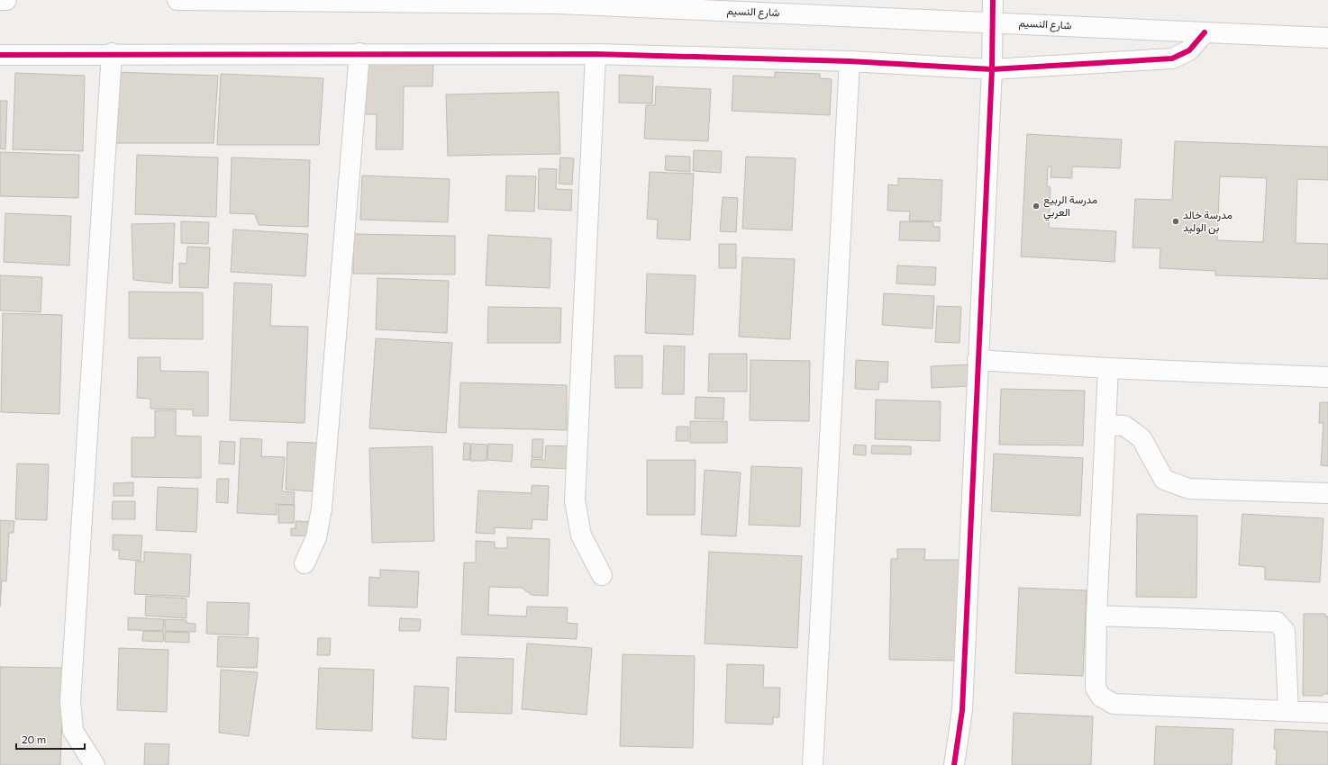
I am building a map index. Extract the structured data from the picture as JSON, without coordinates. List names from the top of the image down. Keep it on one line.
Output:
{"streets":{"street":["شارع النسيم"]},"places":["مدرسة الربيع العربي","مدرسة خالد بن الوليد"],"scale_bar":"20 m"}
